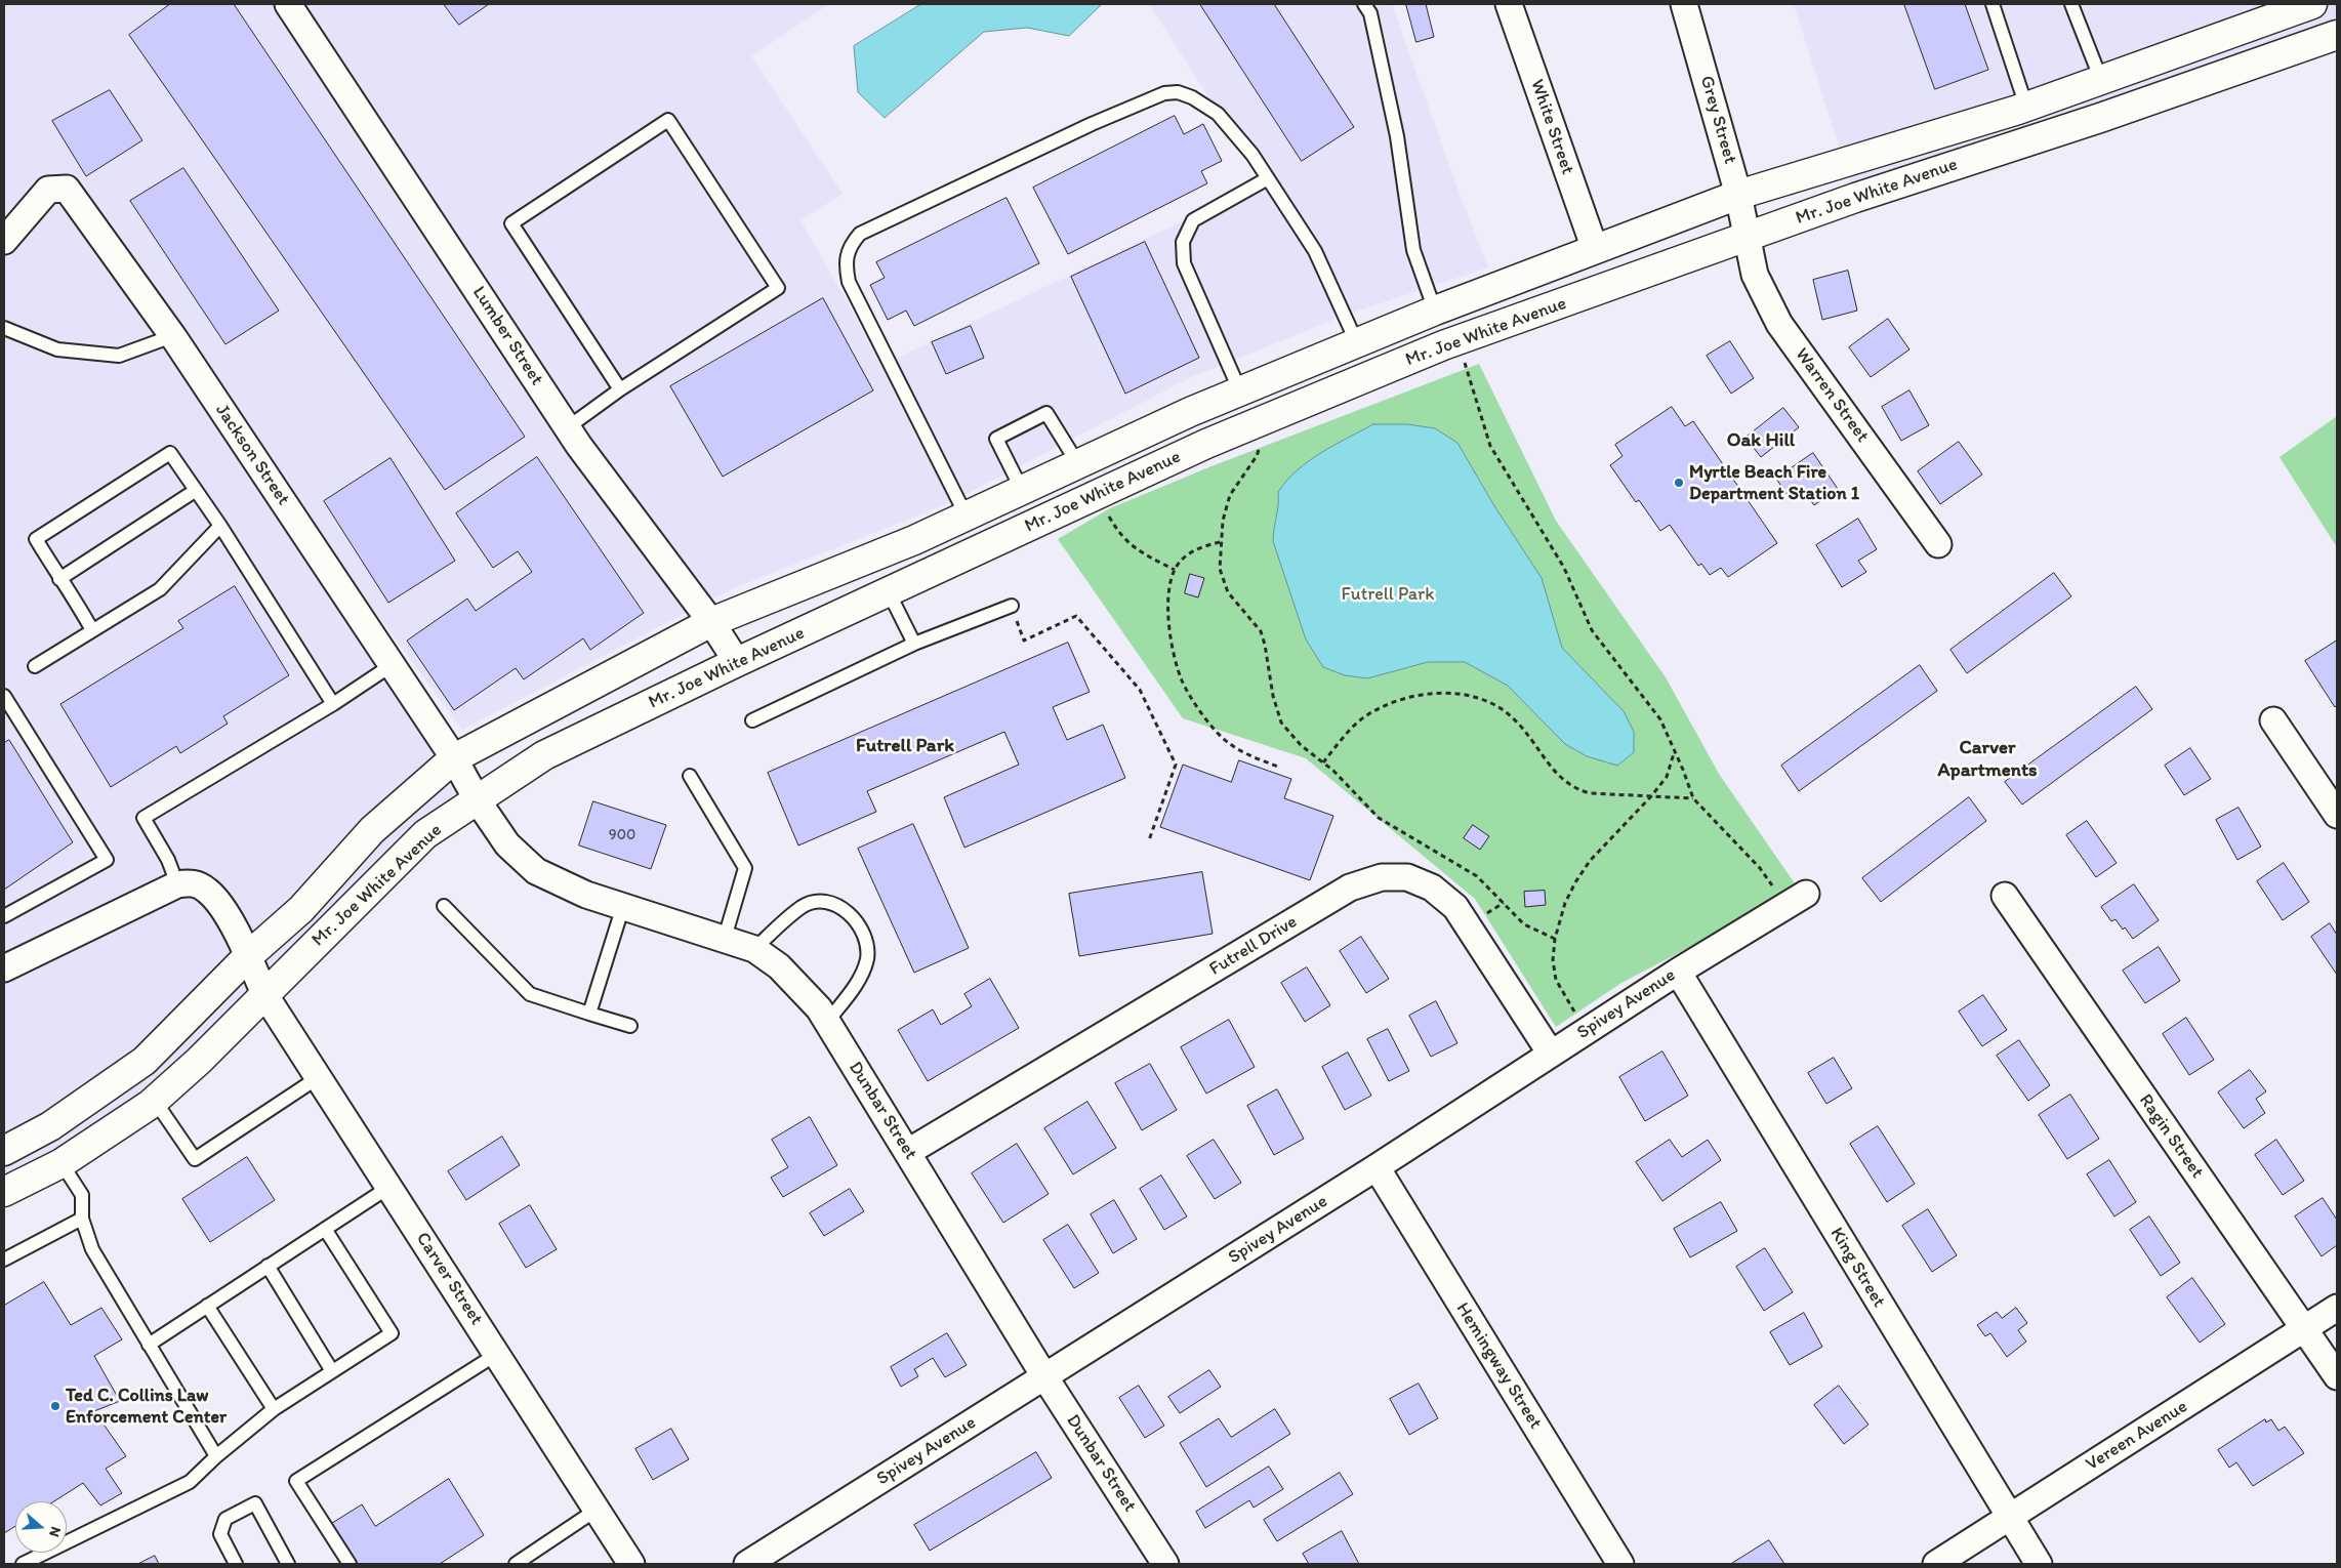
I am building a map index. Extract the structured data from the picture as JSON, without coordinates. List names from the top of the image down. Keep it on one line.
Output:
{"streets":{"main road":["Mr. Joe White Avenue"],"street":["Grey Street","White Street","Lumber Street","Warren Street","Jackson Street","Futrell Drive","Spivey Avenue","Dunbar Street","Ragin Street","King Street","Carver Street","Hemingway Street","Vereen Avenue"]},"crossings":[["Grey Street","Mr. Joe White Avenue"],["Grey Street","Warren Street"],["White Street","Mr. Joe White Avenue"],["Mr. Joe White Avenue","Lumber Street"],["Mr. Joe White Avenue","Warren Street"],["Mr. Joe White Avenue","Jackson Street"],["Mr. Joe White Avenue","Dunbar Street"],["Mr. Joe White Avenue","Carver Street"],["Jackson Street","Dunbar Street"],["Futrell Drive","Spivey Avenue"],["Futrell Drive","Dunbar Street"],["Spivey Avenue","Dunbar Street"],["Spivey Avenue","King Street"],["Spivey Avenue","Hemingway Street"],["Ragin Street","Vereen Avenue"],["King Street","Vereen Avenue"]],"districts":["Oak Hill","Futrell Park","Carver Apartments"],"parks":["Futrell Park"],"places":["Myrtle Beach Fire Department Station 1","Ted C. Collins Law Enforcement Center"],"house_numbers":["900"],"north":"right"}
